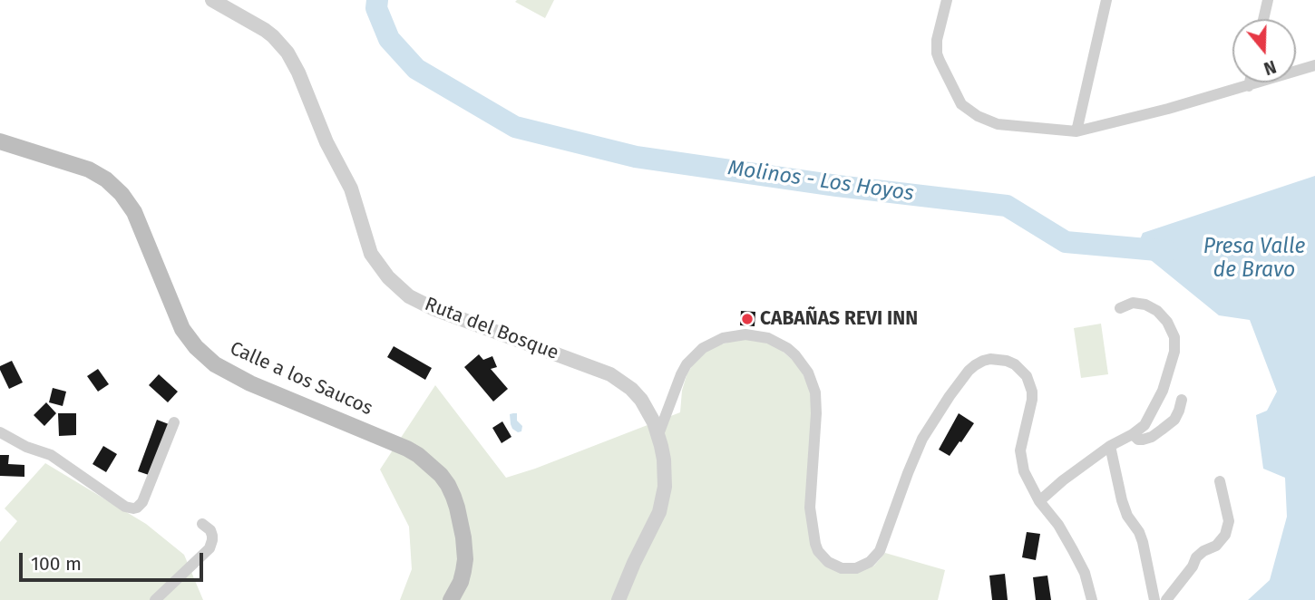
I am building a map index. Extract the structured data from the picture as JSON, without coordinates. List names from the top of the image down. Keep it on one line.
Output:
{"streets":{"main road":["Calle a los Saucos"],"street":["Ruta del Bosque"]},"water":["Molinos - Los Hoyos","Presa Valle de Bravo"],"places":["CABAÑAS REVI INN"],"scale_bar":"100 m","north":"bottom"}
